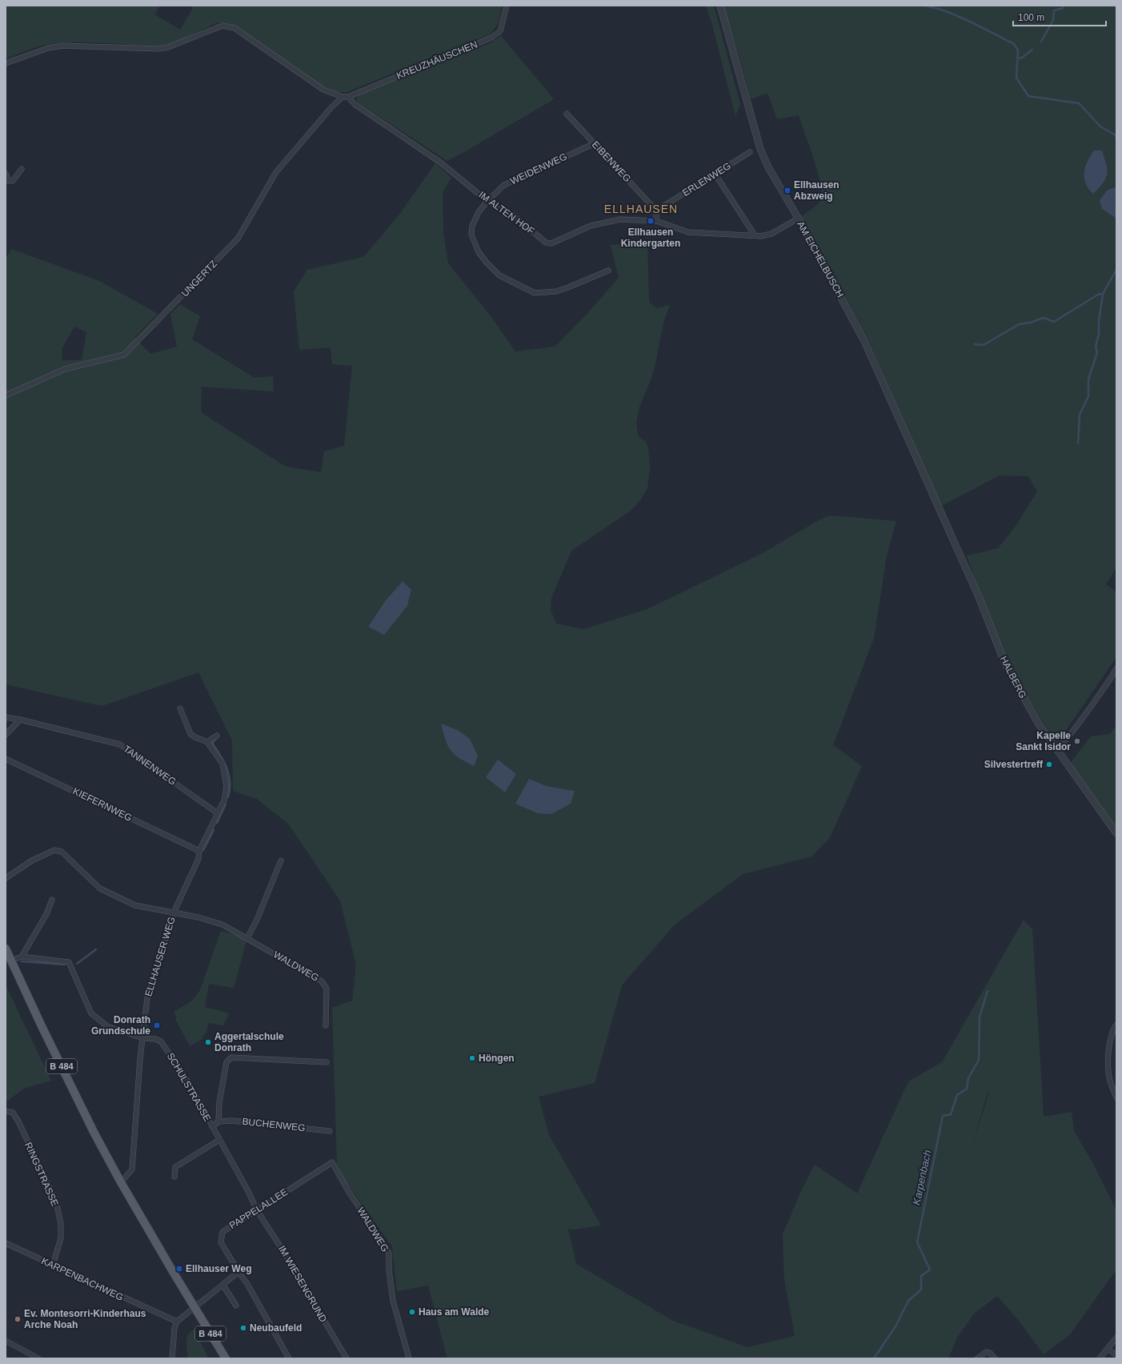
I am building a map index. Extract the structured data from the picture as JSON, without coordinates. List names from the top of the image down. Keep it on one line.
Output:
{"streets":{"main road":["B 484"],"street":["KREUZHÄUSCHEN","EIBENWEG","WEIDENWEG","ERLENWEG","IM ALTEN HOF","AM EICHELBUSCH","UNGERTZ","HALBERG","TANNENWEG","KIEFERNWEG","ELLHAUSER WEG","WALDWEG","SCHULSTRASSE","BUCHENWEG","RINGSTRASSE","PAPPELALLEE","KARPENBACHWEG","IM WIESENGRUND"]},"crossings":[["KREUZHÄUSCHEN","IM ALTEN HOF"],["EIBENWEG","WEIDENWEG"],["EIBENWEG","ERLENWEG"],["WEIDENWEG","IM ALTEN HOF"],["IM ALTEN HOF","AM EICHELBUSCH"],["AM EICHELBUSCH","HALBERG"],["TANNENWEG","ELLHAUSER WEG"],["KIEFERNWEG","ELLHAUSER WEG"],["ELLHAUSER WEG","WALDWEG"],["ELLHAUSER WEG","B 484"],["ELLHAUSER WEG","SCHULSTRASSE"],["WALDWEG","PAPPELALLEE"],["B 484","SCHULSTRASSE"],["SCHULSTRASSE","PAPPELALLEE"],["SCHULSTRASSE","IM WIESENGRUND"],["RINGSTRASSE","KARPENBACHWEG"],["PAPPELALLEE","IM WIESENGRUND"]],"districts":["ELLHAUSEN"],"water":["Karpenbach"],"places":{"transit":["Ellhausen Abzweig","Ellhausen Kindergarten","Donrath Grundschule","Ellhauser Weg"],"other":["Kapelle Sankt Isidor","Silvestertreff","Aggertalschule Donrath","Höngen","Haus am Walde","Ev. Montesorri-Kinderhaus Arche Noah","Neubaufeld"]},"scale_bar":"100 m"}
